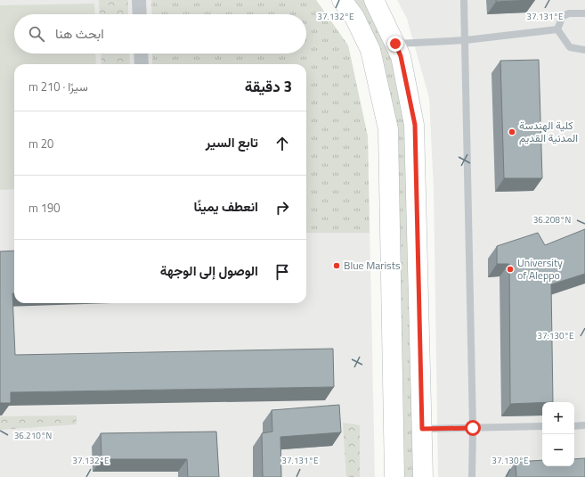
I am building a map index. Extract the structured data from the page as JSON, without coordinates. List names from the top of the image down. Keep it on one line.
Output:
{"places":["كلية الهندسة المدنية القديم","Blue Marists","University of Aleppo"],"page":{"search":"ابحث هنا","heading":["3 دقيقة","سيرًا · 210 m"],"list":[["تابع السير","20 m"],["انعطف يمينًا","190 m"],"الوصول إلى الوجهة"],"map_buttons":["+","−"]},"coordinates":["37.132°E","37.131°E","36.208°N","37.130°E","36.210°N"]}
